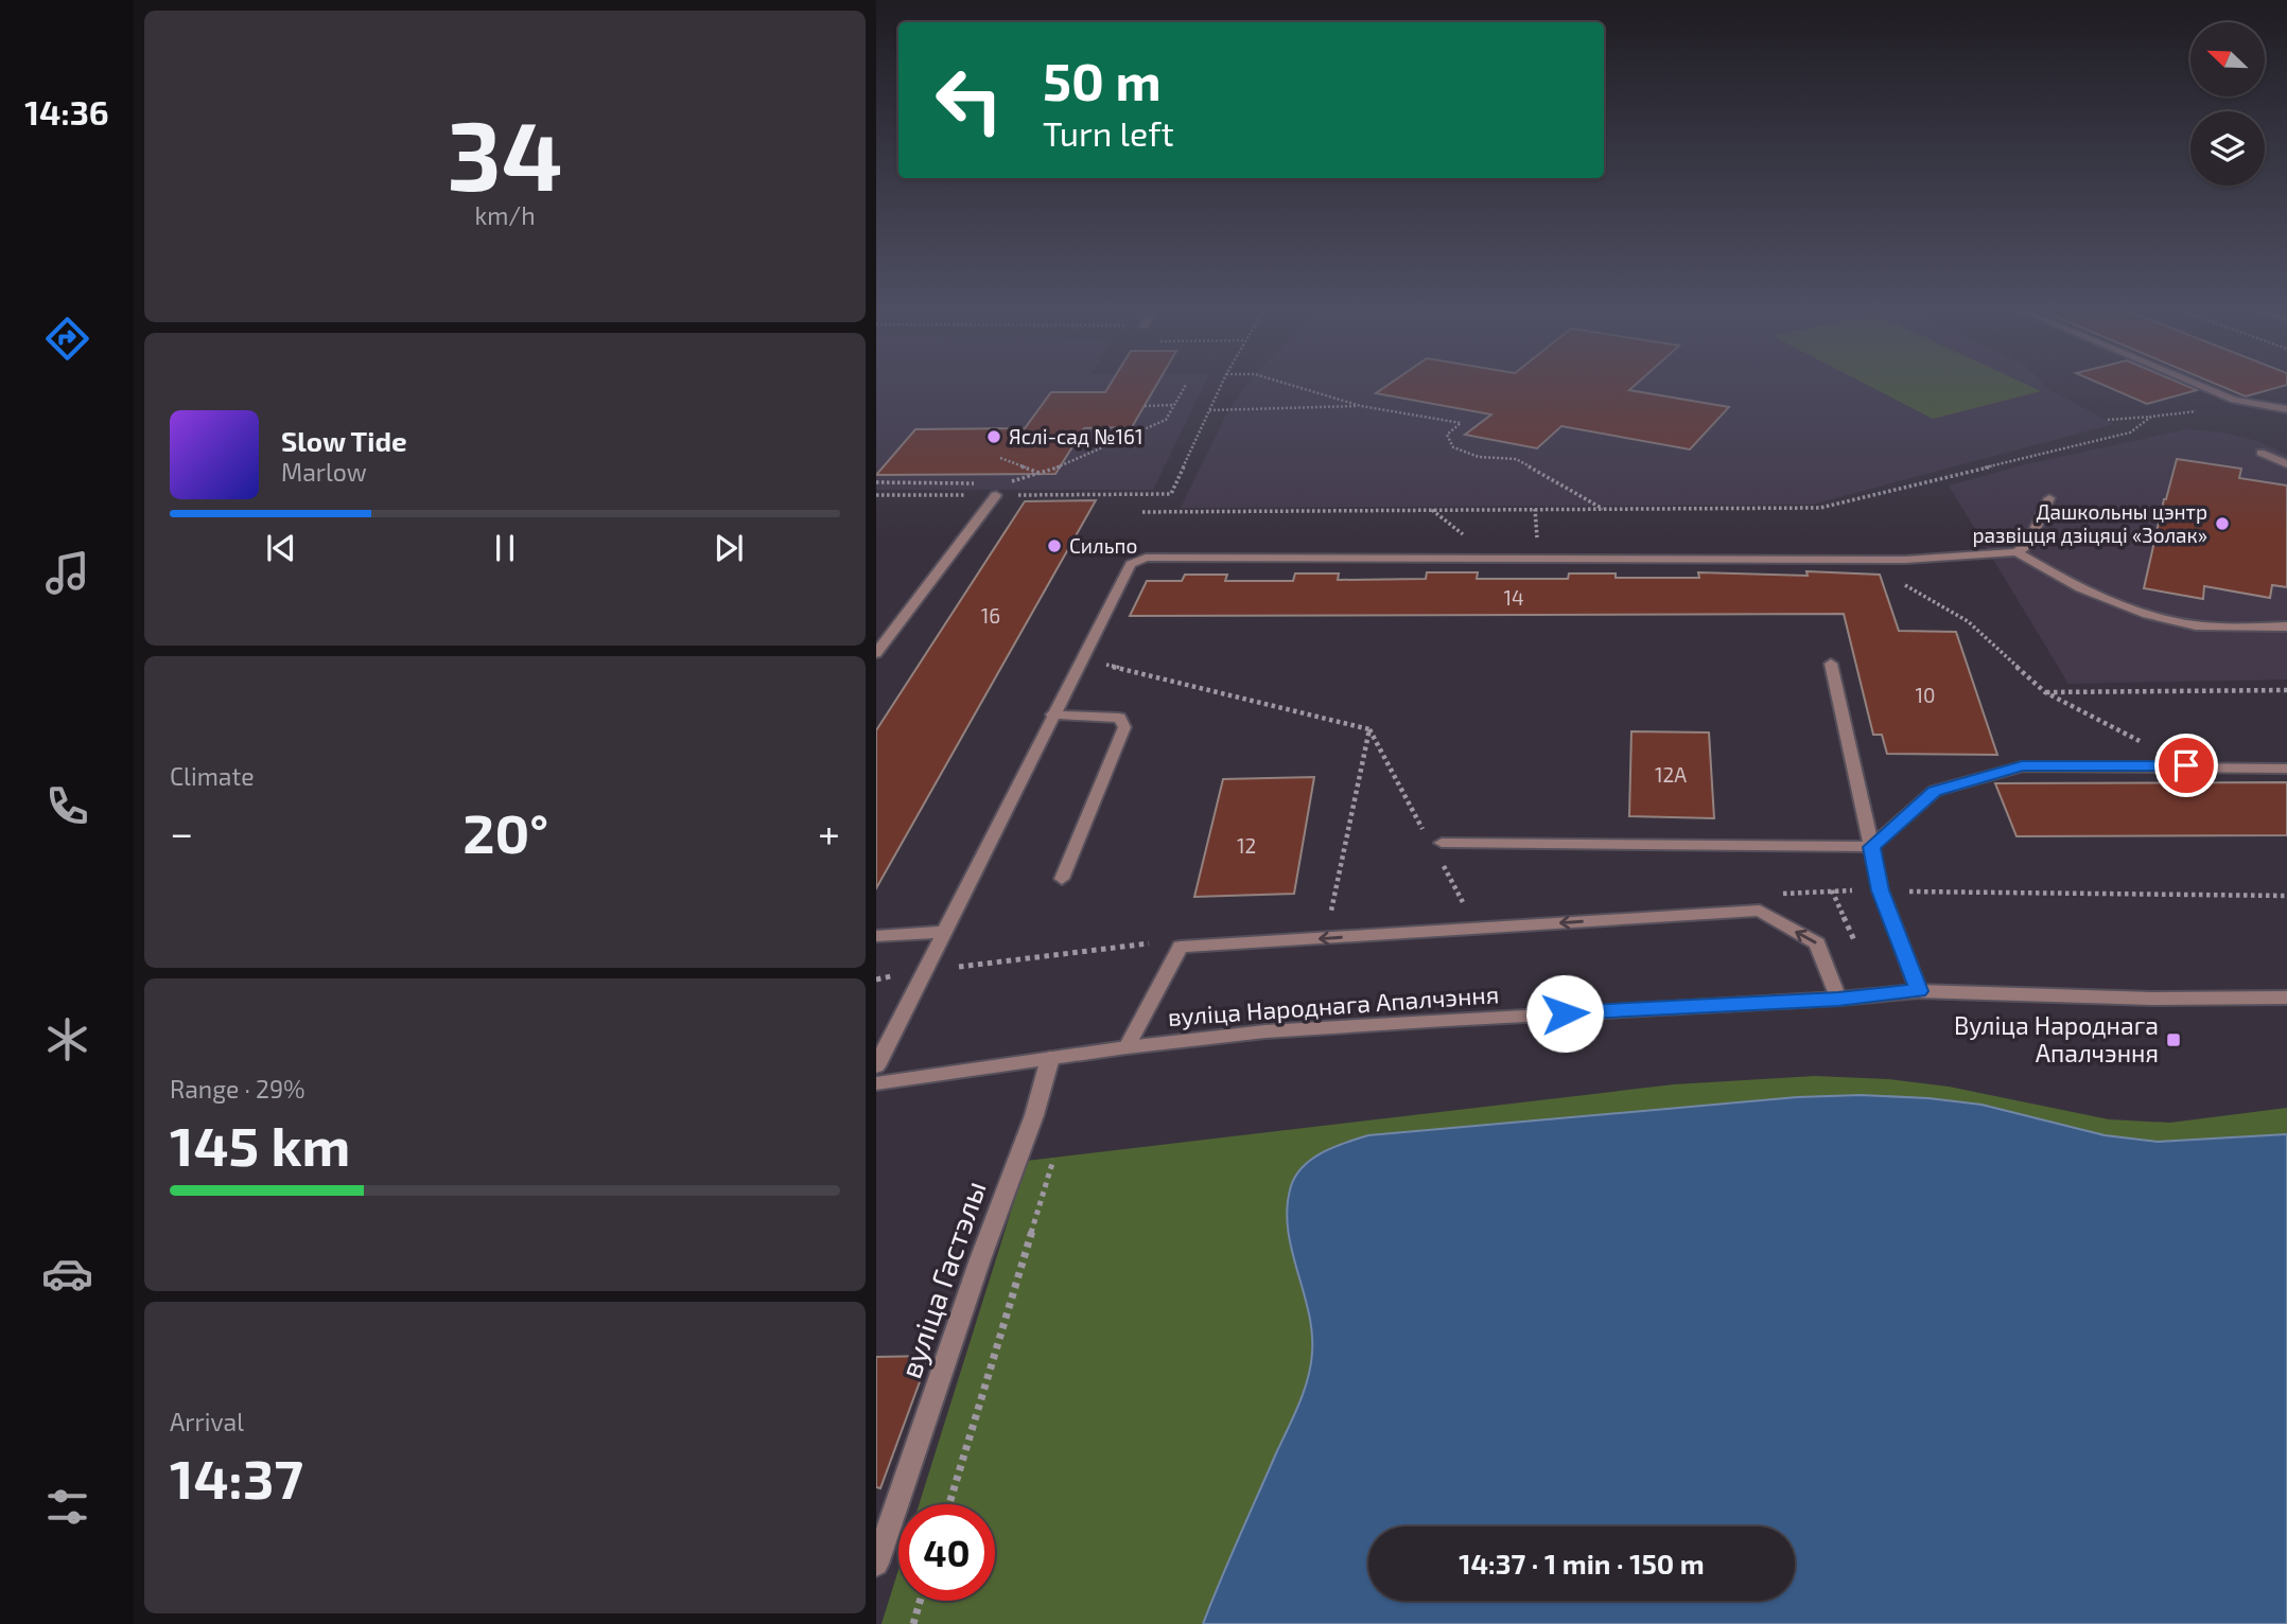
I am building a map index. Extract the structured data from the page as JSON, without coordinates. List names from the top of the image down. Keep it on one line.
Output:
{"streets":{"street":["вуліца Народнага Апалчэння","вуліца Гастэлы"]},"crossings":[["вуліца Народнага Апалчэння","вуліца Гастэлы"]],"places":{"other":["Яслі-сад №161","Дашкольны цэнтр развіцця дзіцяці «Золак»","Сильпо"],"transit":["Вуліца Народнага Апалчэння"]},"house_numbers":["14","16","10","12А","12"],"north":"top left","page":{"tabs":"14:36","tile":[["34","km/h"],"Climate",["Range · 29%","145 km"],["Arrival","14:37"]],"turn":["50 m","Turn left"],"song":["Slow Tide","Marlow"],"heat":["−","20°","+"],"limit":"40","trip":"14:37 · 1 min · 150 m"}}
